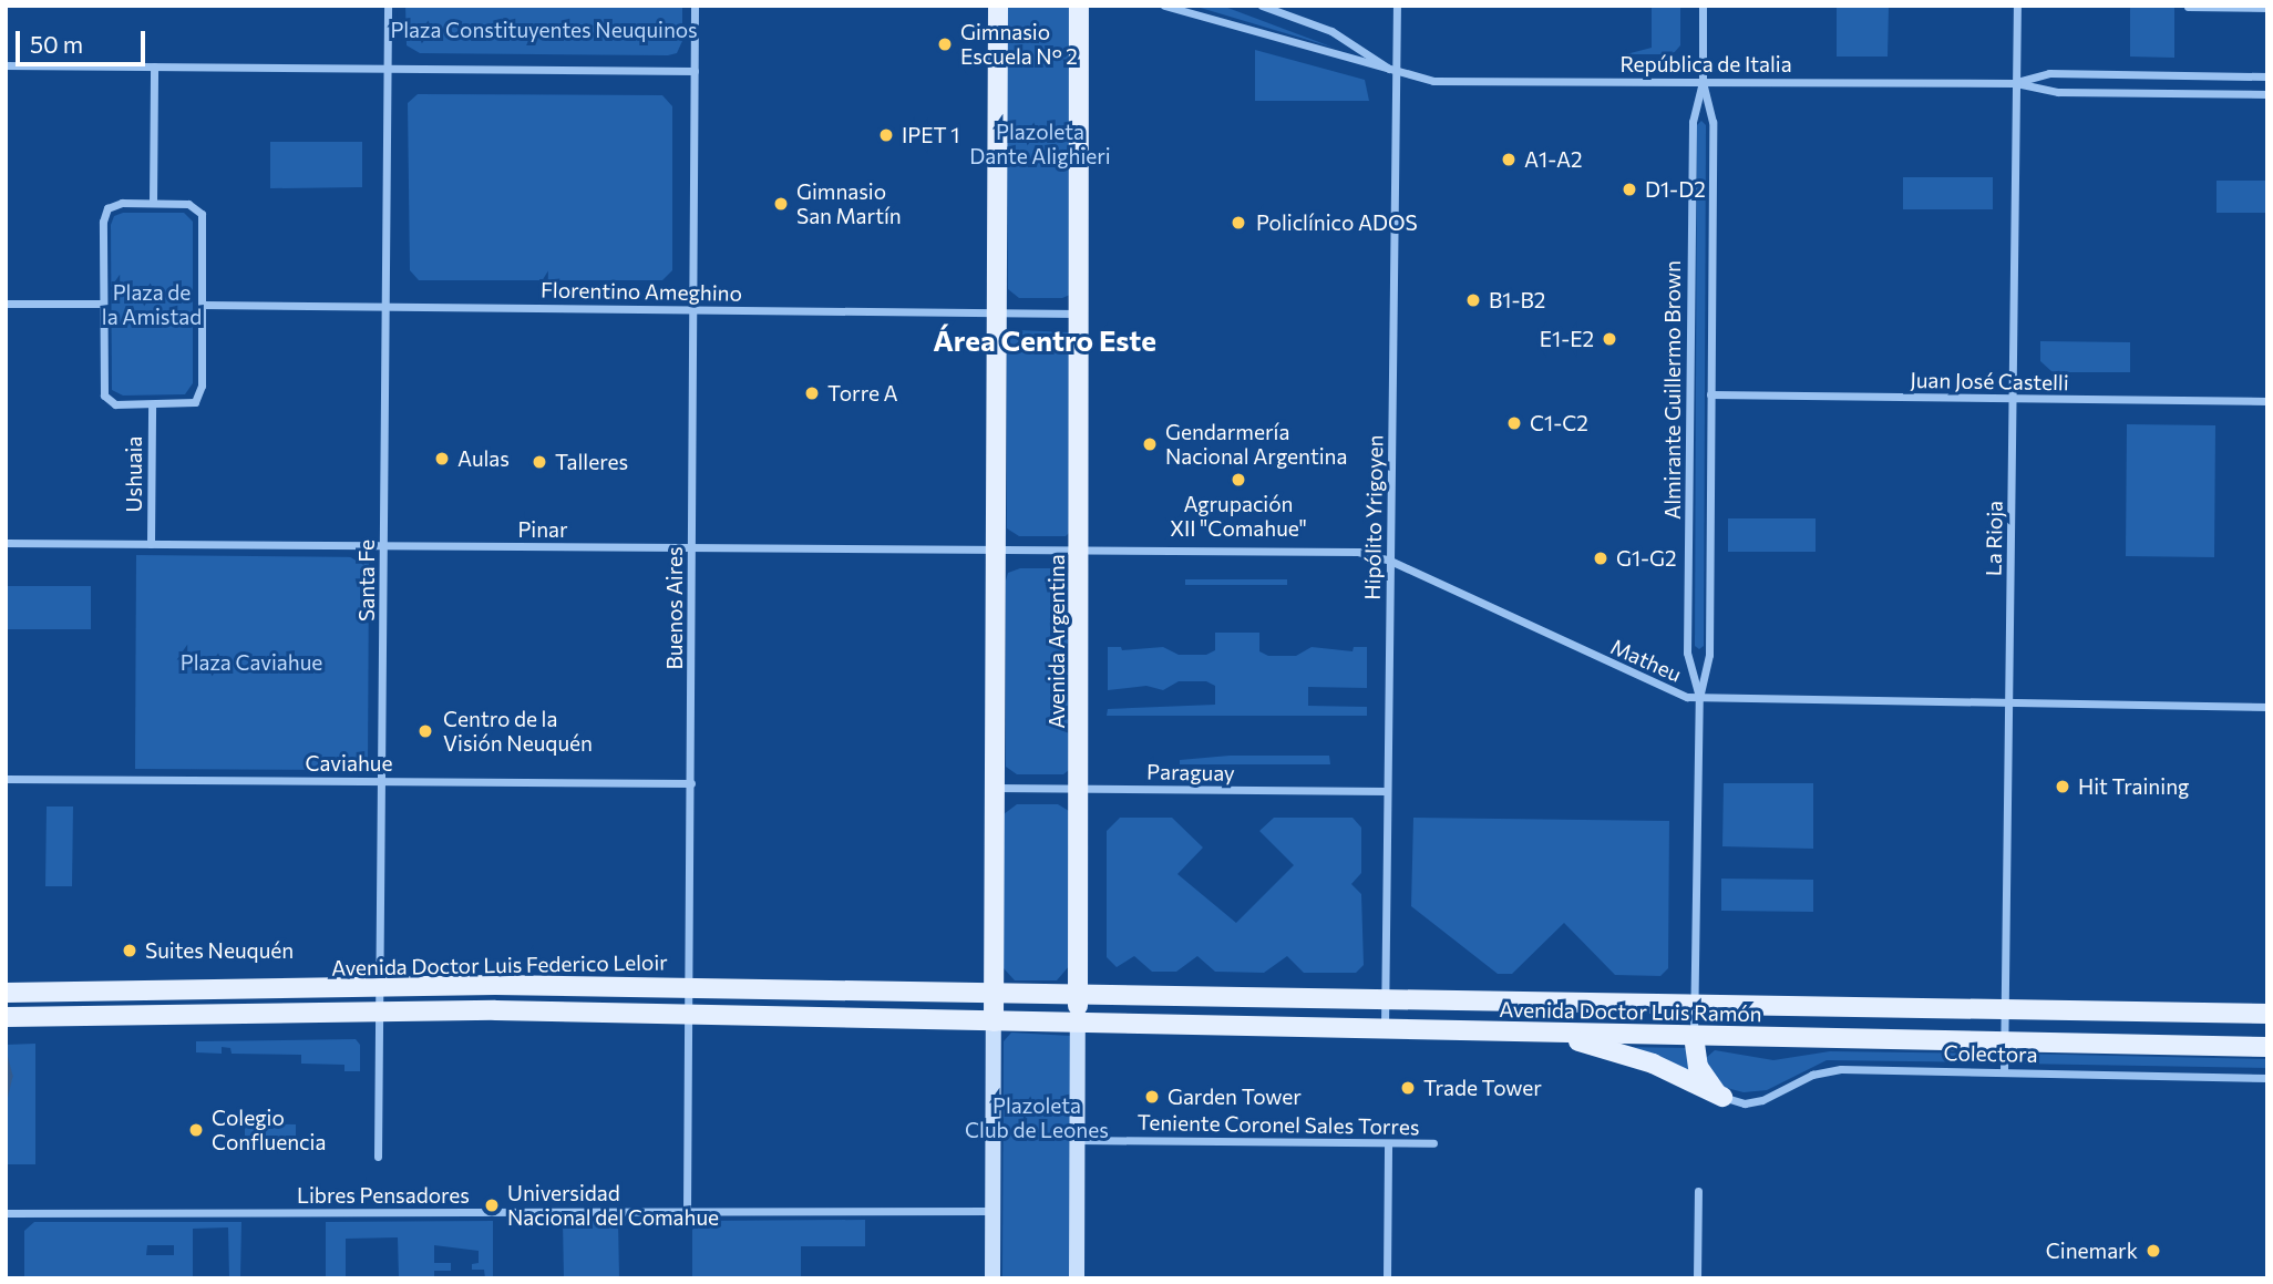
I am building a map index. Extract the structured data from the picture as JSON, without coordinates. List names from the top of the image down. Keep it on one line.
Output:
{"streets":{"main road":["Avenida Argentina","Avenida Doctor Luis Federico Leloir","Avenida Doctor Luis Ramón"],"street":["República de Italia","Florentino Ameghino","Juan José Castelli","Almirante Guillermo Brown","Ushuaia","Hipólito Yrigoyen","Pinar","La Rioja","Santa Fe","Buenos Aires","Matheu","Caviahue","Paraguay","Colectora","Teniente Coronel Sales Torres","Libres Pensadores"]},"crossings":[["República de Italia","Almirante Guillermo Brown"],["República de Italia","Hipólito Yrigoyen"],["República de Italia","La Rioja"],["Florentino Ameghino","Ushuaia"],["Florentino Ameghino","Santa Fe"],["Florentino Ameghino","Buenos Aires"],["Florentino Ameghino","Avenida Argentina"],["Juan José Castelli","Almirante Guillermo Brown"],["Juan José Castelli","La Rioja"],["Almirante Guillermo Brown","Matheu"],["Almirante Guillermo Brown","Avenida Doctor Luis Ramón"],["Ushuaia","Pinar"],["Hipólito Yrigoyen","Matheu"],["Hipólito Yrigoyen","Paraguay"],["Hipólito Yrigoyen","Avenida Doctor Luis Ramón"],["Pinar","Santa Fe"],["Pinar","Buenos Aires"],["Pinar","Avenida Argentina"],["Pinar","Matheu"],["La Rioja","Matheu"],["La Rioja","Avenida Doctor Luis Ramón"],["La Rioja","Colectora"],["Santa Fe","Caviahue"],["Santa Fe","Avenida Doctor Luis Federico Leloir"],["Buenos Aires","Caviahue"],["Buenos Aires","Avenida Doctor Luis Federico Leloir"],["Buenos Aires","Libres Pensadores"],["Avenida Argentina","Matheu"],["Avenida Argentina","Paraguay"],["Avenida Argentina","Avenida Doctor Luis Ramón"],["Avenida Argentina","Teniente Coronel Sales Torres"],["Avenida Doctor Luis Federico Leloir","Avenida Doctor Luis Ramón"]],"districts":["Área Centro Este"],"parks":["Plaza Constituyentes Neuquinos","Plazoleta Dante Alighieri","Plaza de la Amistad","Plaza Caviahue","Plazoleta Club de Leones"],"places":["Gimnasio Escuela N° 2","IPET 1","A1-A2","D1-D2","Gimnasio San Martín","Policlínico ADOS","B1-B2","E1-E2","Torre A","C1-C2","Gendarmería Nacional Argentina","Aulas","Talleres","Agrupación XII \"Comahue\"","G1-G2","Centro de la Visión Neuquén","Hit Training","Suites Neuquén","Trade Tower","Garden Tower","Colegio Confluencia","Universidad Nacional del Comahue","Cinemark"],"scale_bar":"50 m"}
